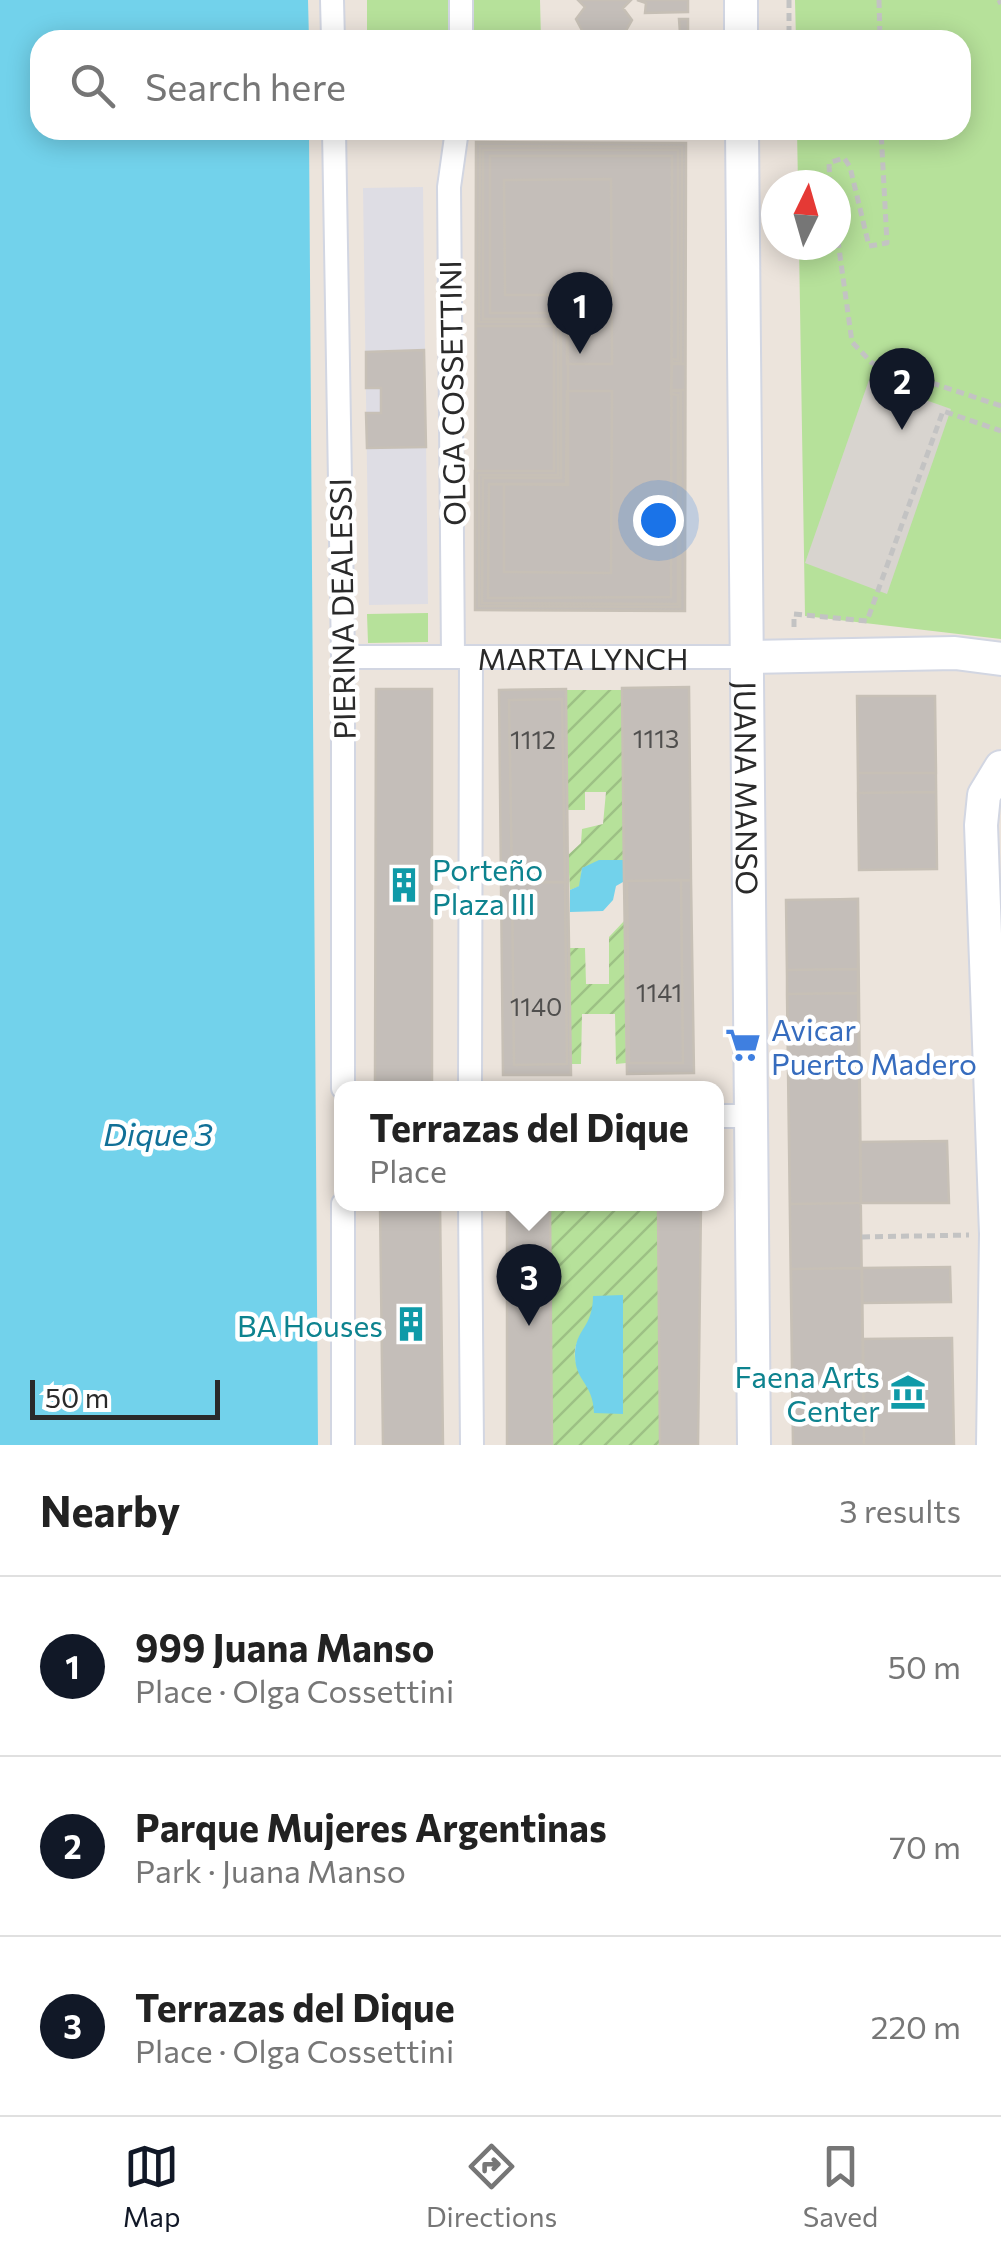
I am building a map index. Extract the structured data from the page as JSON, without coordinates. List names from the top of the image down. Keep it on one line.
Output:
{"streets":{"street":["OLGA COSSETTINI","PIERINA DEALESSI","MARTA LYNCH","JUANA MANSO"]},"crossings":[["OLGA COSSETTINI","MARTA LYNCH"],["PIERINA DEALESSI","MARTA LYNCH"],["MARTA LYNCH","JUANA MANSO"]],"water":["Dique 3"],"places":{"building":["Porteño Plaza III","BA Houses"],"supermarket":["Avicar Puerto Madero"],"museum":["Faena Arts Center"]},"house_numbers":["1113","1112","1141","1140"],"scale_bar":"50 m","north":"top","page":{"search":"Search here","pins":["1","2","3"],"popup":["Terrazas del Dique","Place"],"scale":"50 m","heading":["Nearby","3 results"],"list":[{"mark":"1","name":"999 Juana Manso","note":"Place · Olga Cossettini","value":"50 m"},{"mark":"2","name":"Parque Mujeres Argentinas","note":"Park · Juana Manso","value":"70 m"},{"mark":"3","name":"Terrazas del Dique","note":"Place · Olga Cossettini","value":"220 m"}],"nav":["Map","Directions","Saved"]}}
